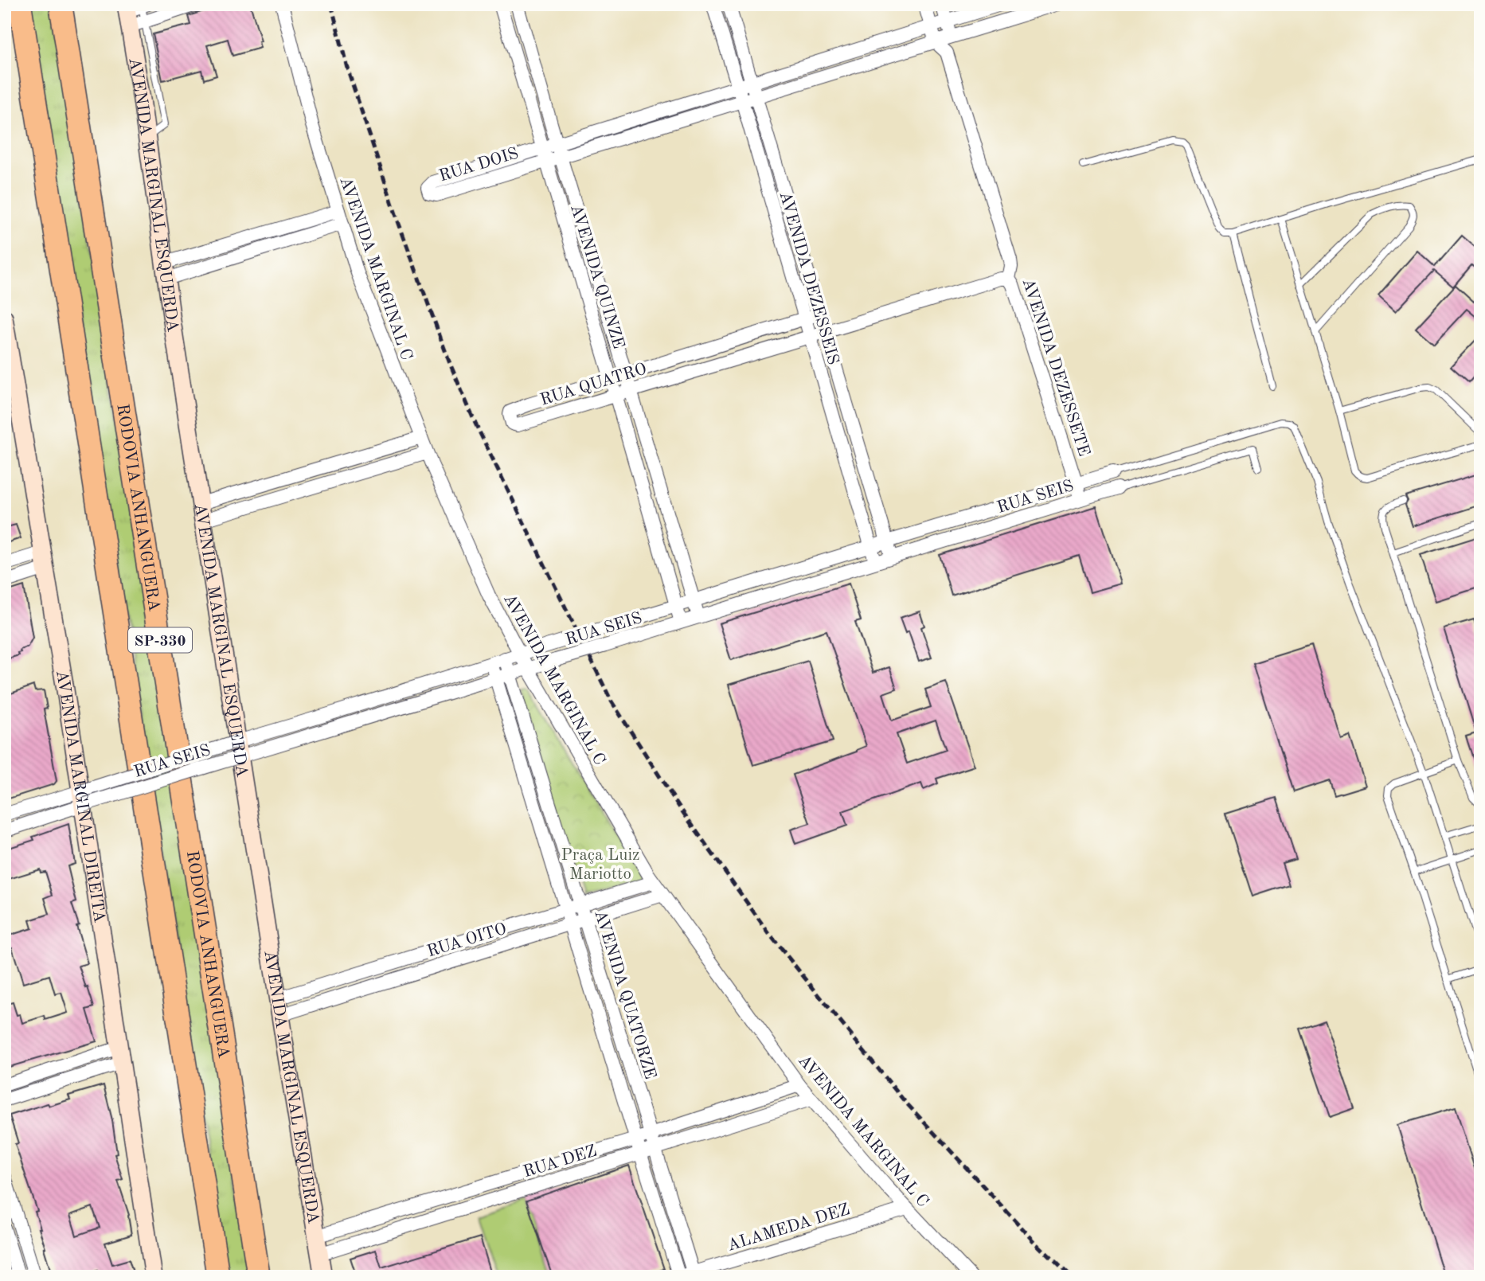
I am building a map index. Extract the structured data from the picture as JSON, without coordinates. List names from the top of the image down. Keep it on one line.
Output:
{"streets":{"highway":["RODOVIA ANHANGUERA","SP-330"],"main road":["AVENIDA MARGINAL ESQUERDA","AVENIDA MARGINAL DIREITA"],"street":["RUA DOIS","AVENIDA MARGINAL C","AVENIDA QUINZE","AVENIDA DEZESSEIS","AVENIDA DEZESSETE","RUA QUATRO","RUA SEIS","RUA OITO","AVENIDA QUATORZE","RUA DEZ","ALAMEDA DEZ"]},"crossings":[["RUA DOIS","AVENIDA QUINZE"],["RUA DOIS","AVENIDA DEZESSEIS"],["AVENIDA MARGINAL ESQUERDA","RUA SEIS"],["AVENIDA MARGINAL ESQUERDA","RUA OITO"],["AVENIDA MARGINAL ESQUERDA","RUA DEZ"],["AVENIDA MARGINAL C","RUA SEIS"],["AVENIDA MARGINAL C","RUA OITO"],["AVENIDA MARGINAL C","RUA DEZ"],["AVENIDA MARGINAL C","ALAMEDA DEZ"],["AVENIDA QUINZE","RUA QUATRO"],["AVENIDA QUINZE","RUA SEIS"],["AVENIDA DEZESSEIS","RUA QUATRO"],["AVENIDA DEZESSEIS","RUA SEIS"],["AVENIDA DEZESSETE","RUA QUATRO"],["AVENIDA DEZESSETE","RUA SEIS"],["RUA SEIS","AVENIDA MARGINAL DIREITA"],["RUA SEIS","AVENIDA QUATORZE"],["RUA OITO","AVENIDA QUATORZE"],["AVENIDA QUATORZE","RUA DEZ"],["AVENIDA QUATORZE","ALAMEDA DEZ"]],"parks":["Praça Luiz Mariotto"]}
